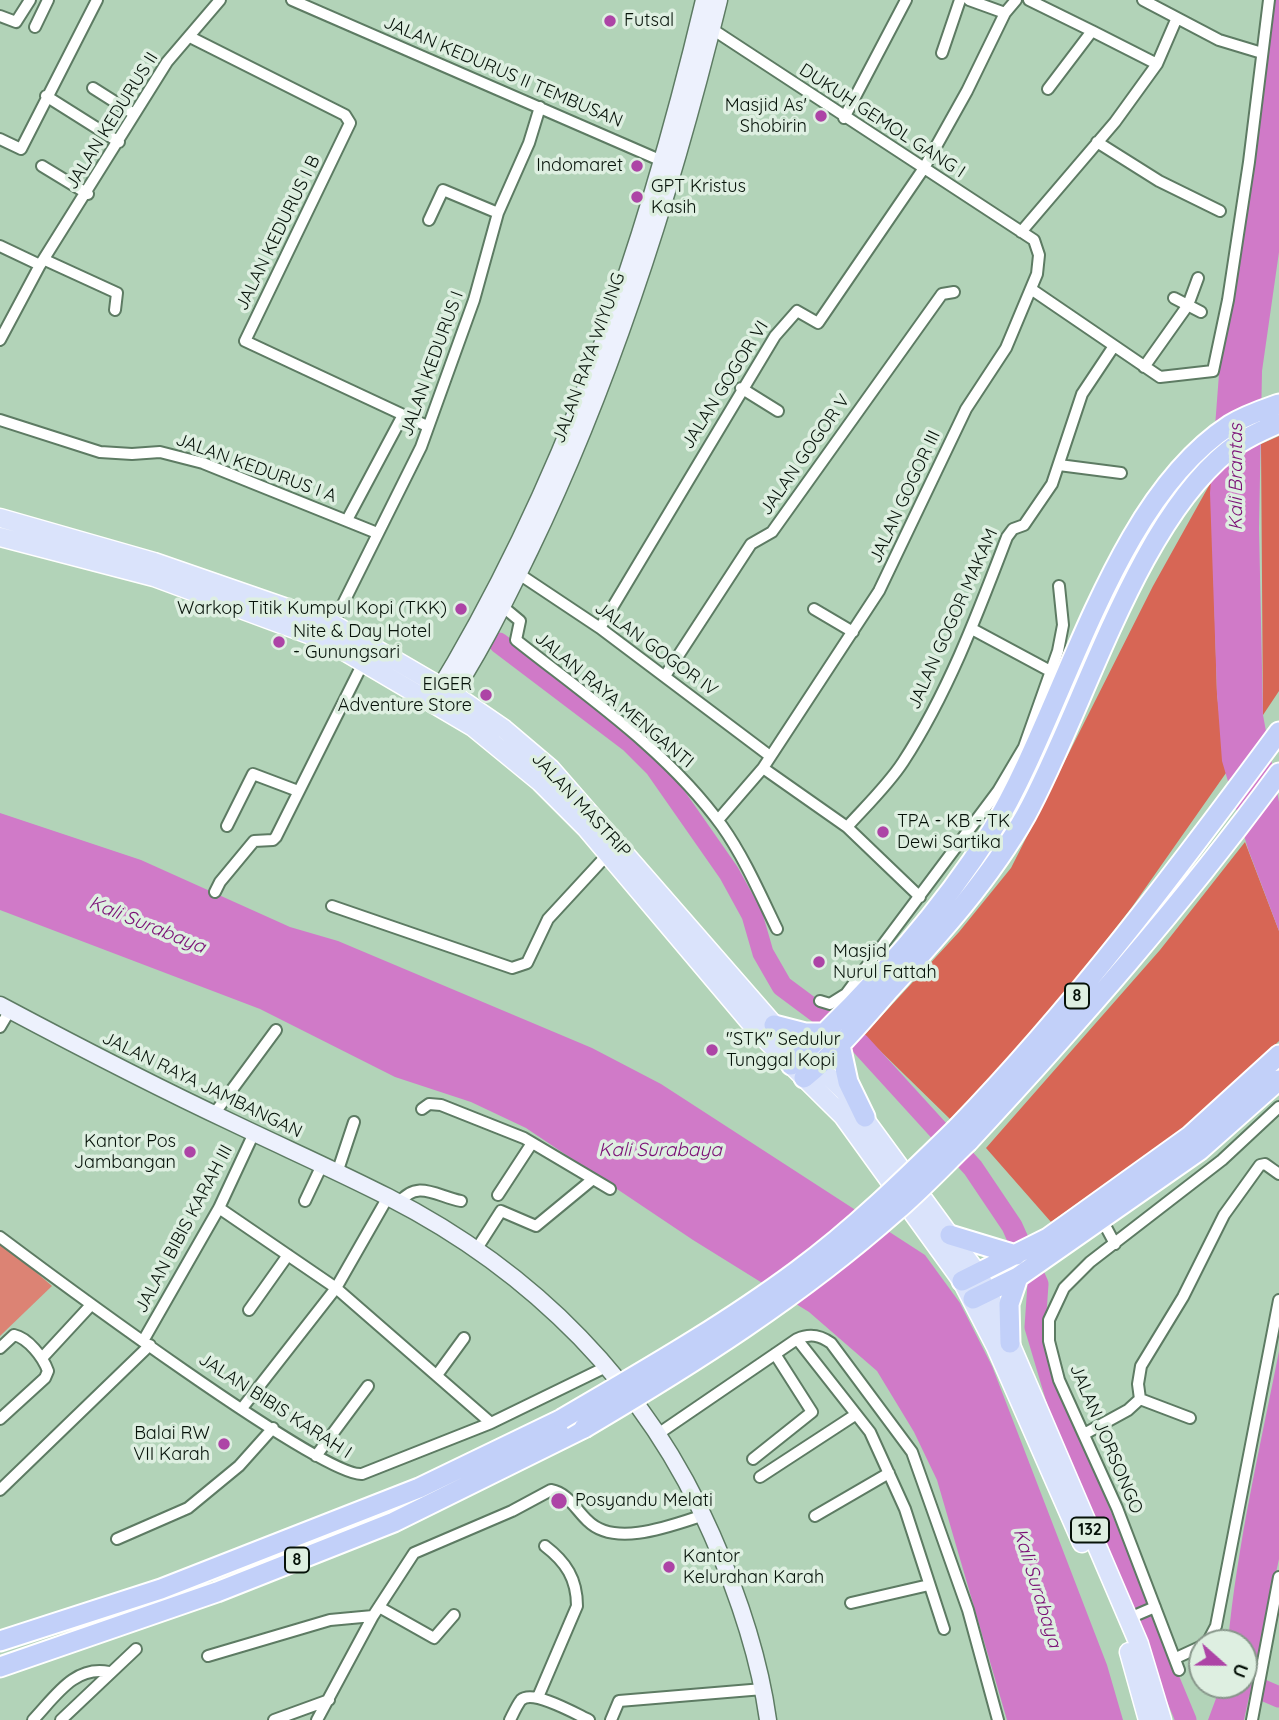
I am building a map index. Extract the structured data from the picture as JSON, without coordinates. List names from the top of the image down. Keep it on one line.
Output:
{"streets":{"highway":["8"],"main road":["JALAN RAYA WIYUNG","JALAN MASTRIP","JALAN RAYA JAMBANGAN","132"],"street":["JALAN KEDURUS II TEMBUSAN","JALAN KEDURUS II","DUKUH GEMOL GANG I","JALAN KEDURUS I B","JALAN KEDURUS I","JALAN GOGOR VI","JALAN GOGOR V","JALAN KEDURUS I A","JALAN GOGOR III","JALAN GOGOR MAKAM","JALAN GOGOR IV","JALAN RAYA MENGANTI","JALAN BIBIS KARAH III","JALAN BIBIS KARAH I","JALAN JORSONGO"]},"crossings":[["JALAN KEDURUS II TEMBUSAN","JALAN KEDURUS I"],["JALAN KEDURUS II","JALAN KEDURUS I B"],["DUKUH GEMOL GANG I","JALAN RAYA WIYUNG"],["DUKUH GEMOL GANG I","JALAN GOGOR VI"],["DUKUH GEMOL GANG I","JALAN GOGOR III"],["JALAN KEDURUS I B","JALAN KEDURUS I"],["JALAN RAYA WIYUNG","JALAN GOGOR IV"],["JALAN RAYA WIYUNG","JALAN RAYA MENGANTI"],["JALAN RAYA WIYUNG","JALAN MASTRIP"],["JALAN KEDURUS I","JALAN KEDURUS I A"],["JALAN KEDURUS I","JALAN MASTRIP"],["JALAN GOGOR VI","JALAN GOGOR IV"],["JALAN GOGOR V","JALAN GOGOR IV"],["JALAN GOGOR III","JALAN GOGOR IV"],["JALAN GOGOR III","JALAN RAYA MENGANTI"],["JALAN RAYA JAMBANGAN","JALAN BIBIS KARAH III"],["JALAN RAYA JAMBANGAN","JALAN BIBIS KARAH I"],["JALAN BIBIS KARAH III","JALAN BIBIS KARAH I"]],"water":["Kali Brantas","Kali Surabaya"],"places":["Futsal","Masjid As' Shobirin","Indomaret","GPT Kristus Kasih","Warkop Titik Kumpul Kopi (TKK)","Nite & Day Hotel - Gunungsari","EIGER Adventure Store","TPA - KB - TK Dewi Sartika","Masjid Nurul Fattah","\"STK\" Sedulur Tunggal Kopi","Kantor Pos Jambangan","Balai RW VII Karah","Posyandu Melati","Kantor Kelurahan Karah"],"north":"right"}
